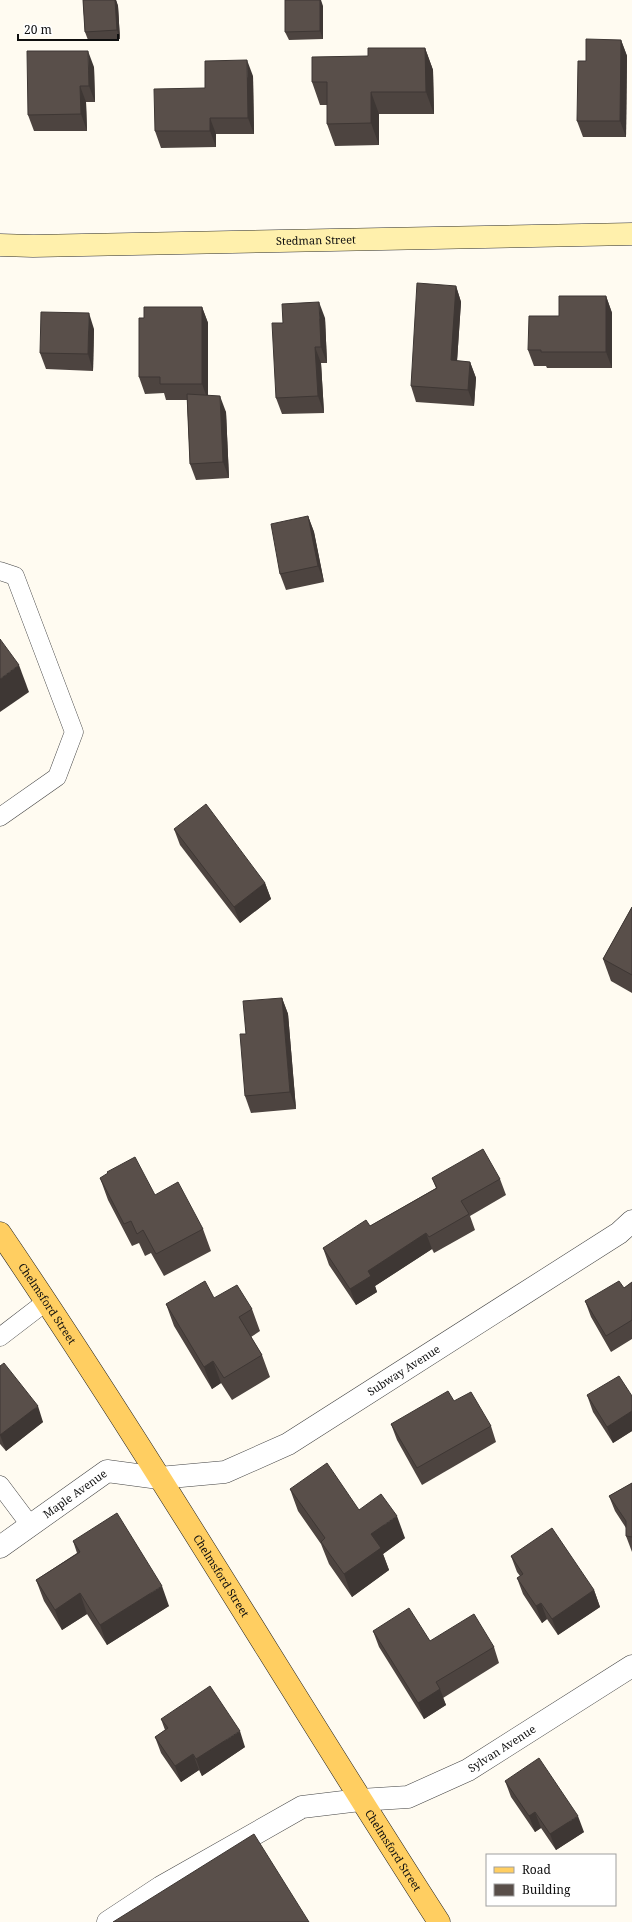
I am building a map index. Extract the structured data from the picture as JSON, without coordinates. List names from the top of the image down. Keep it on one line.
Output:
{"streets":{"main road":["Stedman Street","Chelmsford Street"],"street":["Subway Avenue","Maple Avenue","Sylvan Avenue"]},"crossings":[["Chelmsford Street","Subway Avenue"],["Chelmsford Street","Maple Avenue"],["Chelmsford Street","Sylvan Avenue"],["Subway Avenue","Maple Avenue"]],"legend":["Road","Building"],"scale_bar":"20 m"}
